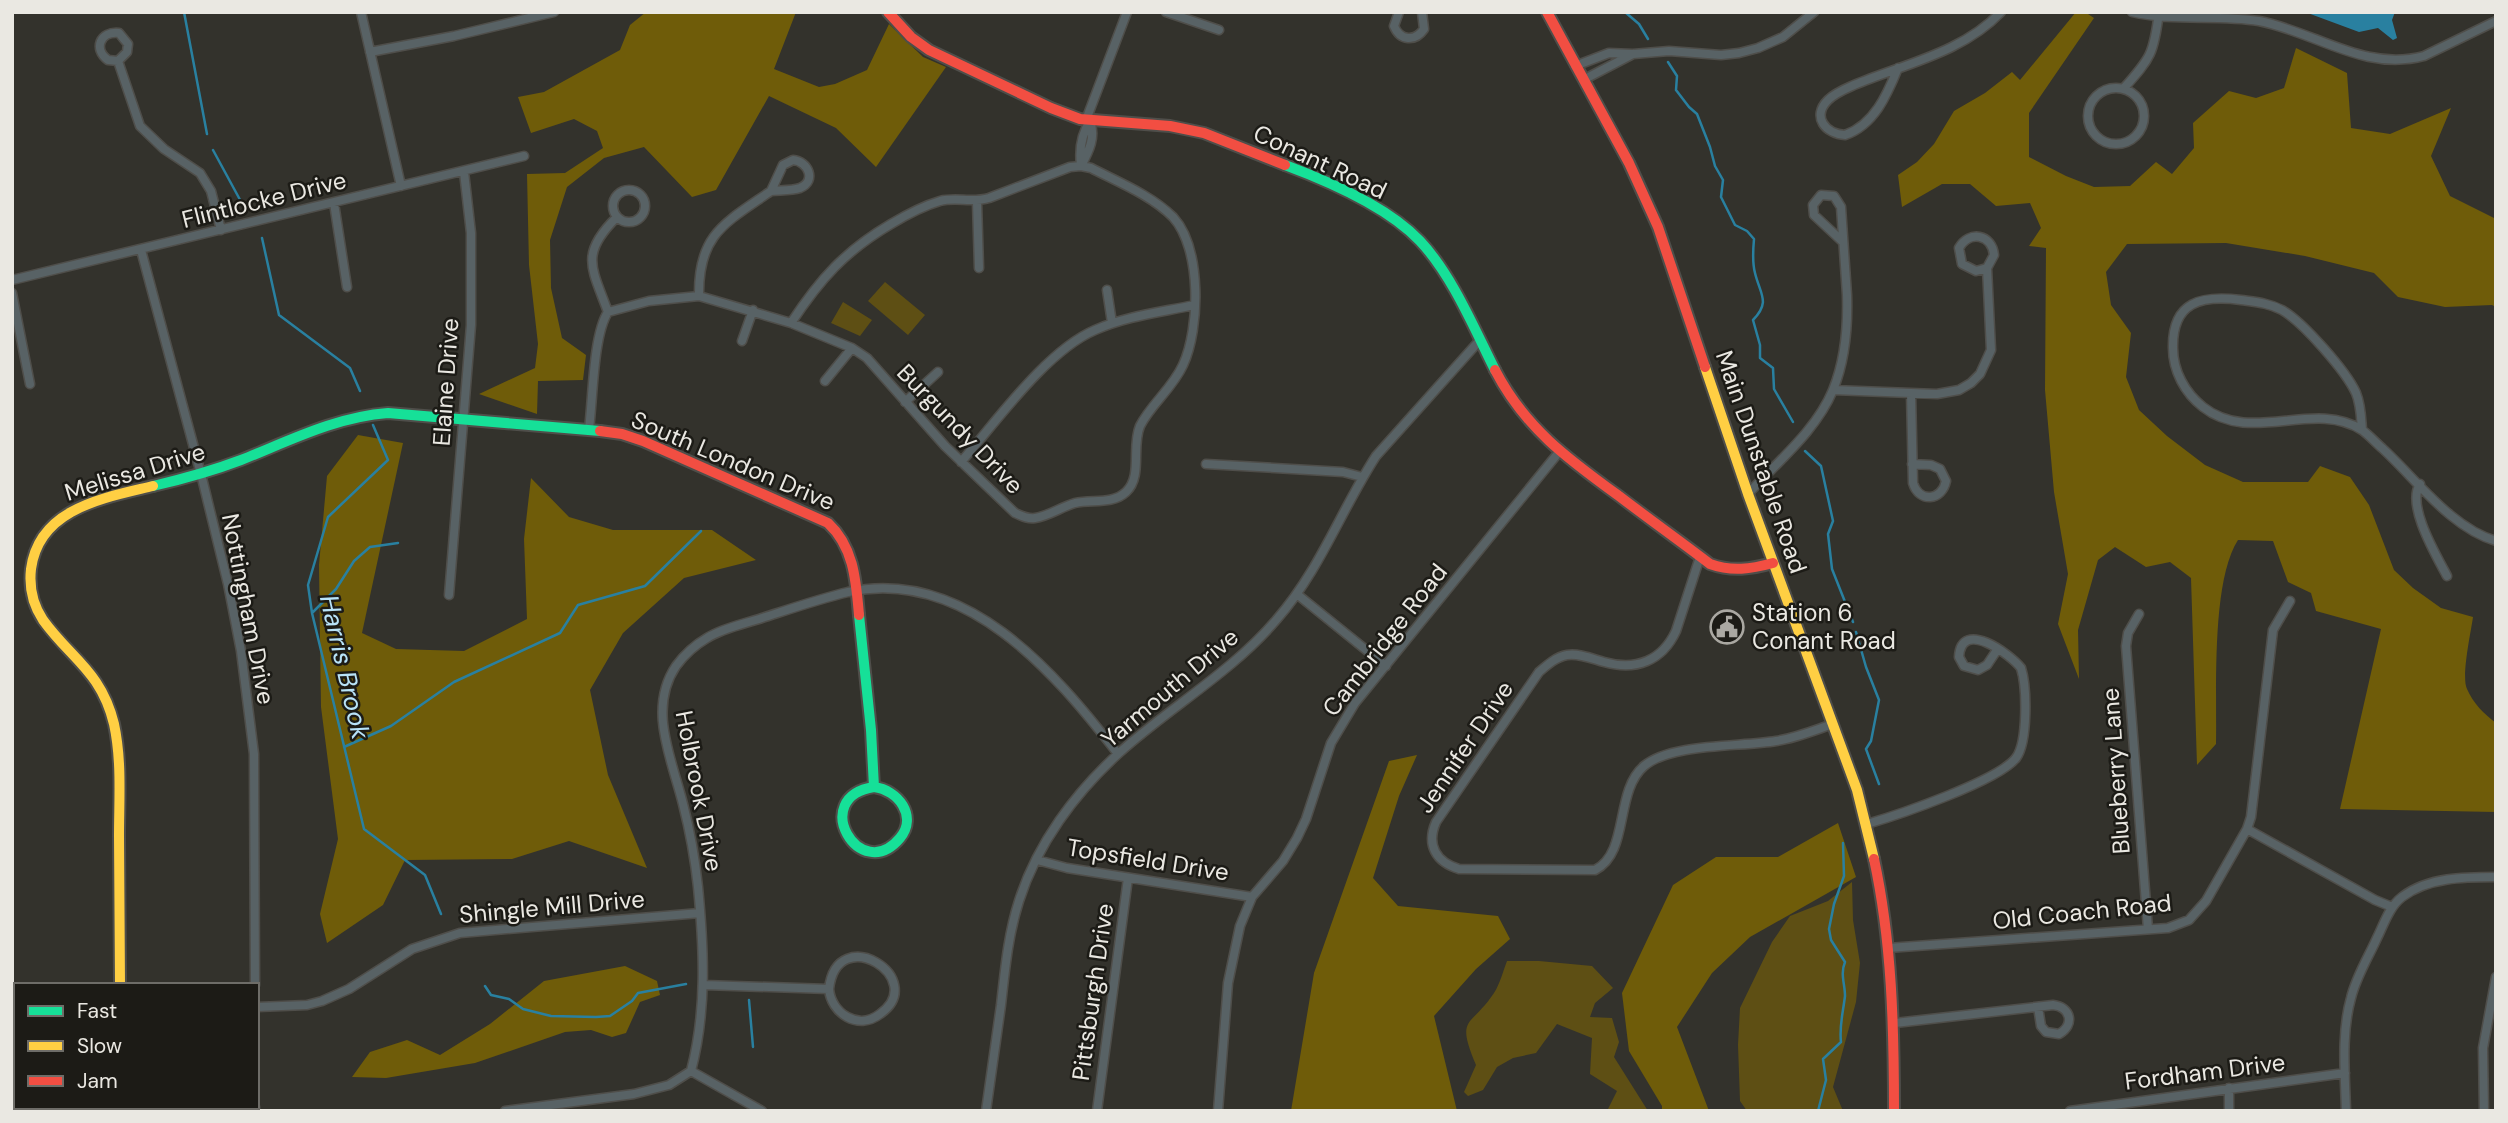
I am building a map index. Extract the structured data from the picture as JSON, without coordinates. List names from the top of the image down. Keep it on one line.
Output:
{"streets":{"street":["Conant Road","Flintlocke Drive","Elaine Drive","Burgundy Drive","South London Drive","Main Dunstable Road","Melissa Drive","Nottingham Drive","Cambridge Road","Yarmouth Drive","Jennifer Drive","Blueberry Lane","Holbrook Drive","Topsfield Drive","Shingle Mill Drive","Old Coach Road","Pittsburgh Drive","Fordham Drive"]},"crossings":[["Conant Road","Main Dunstable Road"],["Conant Road","Cambridge Road"],["Conant Road","Yarmouth Drive"],["Conant Road","Jennifer Drive"],["Flintlocke Drive","Elaine Drive"],["Flintlocke Drive","Nottingham Drive"],["Elaine Drive","South London Drive"],["Elaine Drive","Melissa Drive"],["South London Drive","Melissa Drive"],["South London Drive","Holbrook Drive"],["Main Dunstable Road","Jennifer Drive"],["Main Dunstable Road","Old Coach Road"],["Melissa Drive","Nottingham Drive"],["Cambridge Road","Topsfield Drive"],["Yarmouth Drive","Holbrook Drive"],["Yarmouth Drive","Topsfield Drive"],["Blueberry Lane","Old Coach Road"],["Holbrook Drive","Shingle Mill Drive"],["Topsfield Drive","Pittsburgh Drive"]],"water":["Harris Brook"],"places":{"public building":["Station 6 Conant Road"]},"legend":["Fast","Slow","Jam"]}
